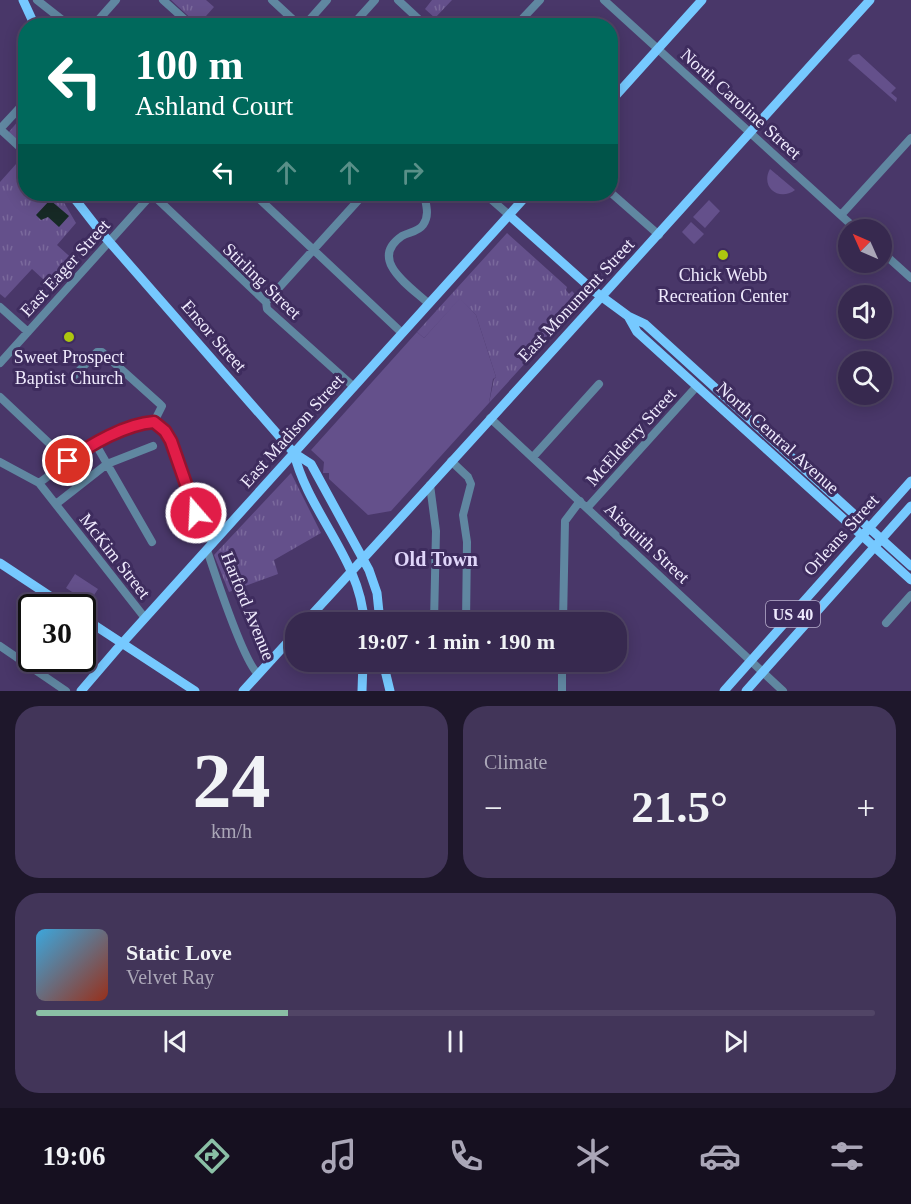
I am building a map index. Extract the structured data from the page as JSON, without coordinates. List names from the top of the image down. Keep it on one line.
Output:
{"streets":{"main road":["East Monument Street","Ensor Street","East Madison Street","North Central Avenue","Orleans Street","US 40"],"street":["North Caroline Street","East Eager Street","Stirling Street","McElderry Street","Aisquith Street","McKim Street","Harford Avenue"]},"crossings":[["North Caroline Street","East Monument Street"],["East Eager Street","Ensor Street"],["Stirling Street","East Madison Street"],["East Monument Street","Ensor Street"],["East Monument Street","North Central Avenue"],["East Monument Street","Aisquith Street"],["Ensor Street","East Madison Street"],["East Madison Street","North Central Avenue"],["East Madison Street","McKim Street"],["East Madison Street","Harford Avenue"],["McElderry Street","North Central Avenue"],["McElderry Street","Aisquith Street"],["North Central Avenue","Orleans Street"],["Orleans Street","Aisquith Street"]],"districts":["Old Town"],"places":["Chick Webb Recreation Center","Sweet Prospect Baptist Church"],"north":"top left","page":{"turn":["100 m","Ashland Court"],"limit":"30","trip":"19:07 · 1 min · 190 m","tile":[["24","km/h"],"Climate"],"heat":["−","21.5°","+"],"song":["Static Love","Velvet Ray"],"tabs":"19:06"}}
